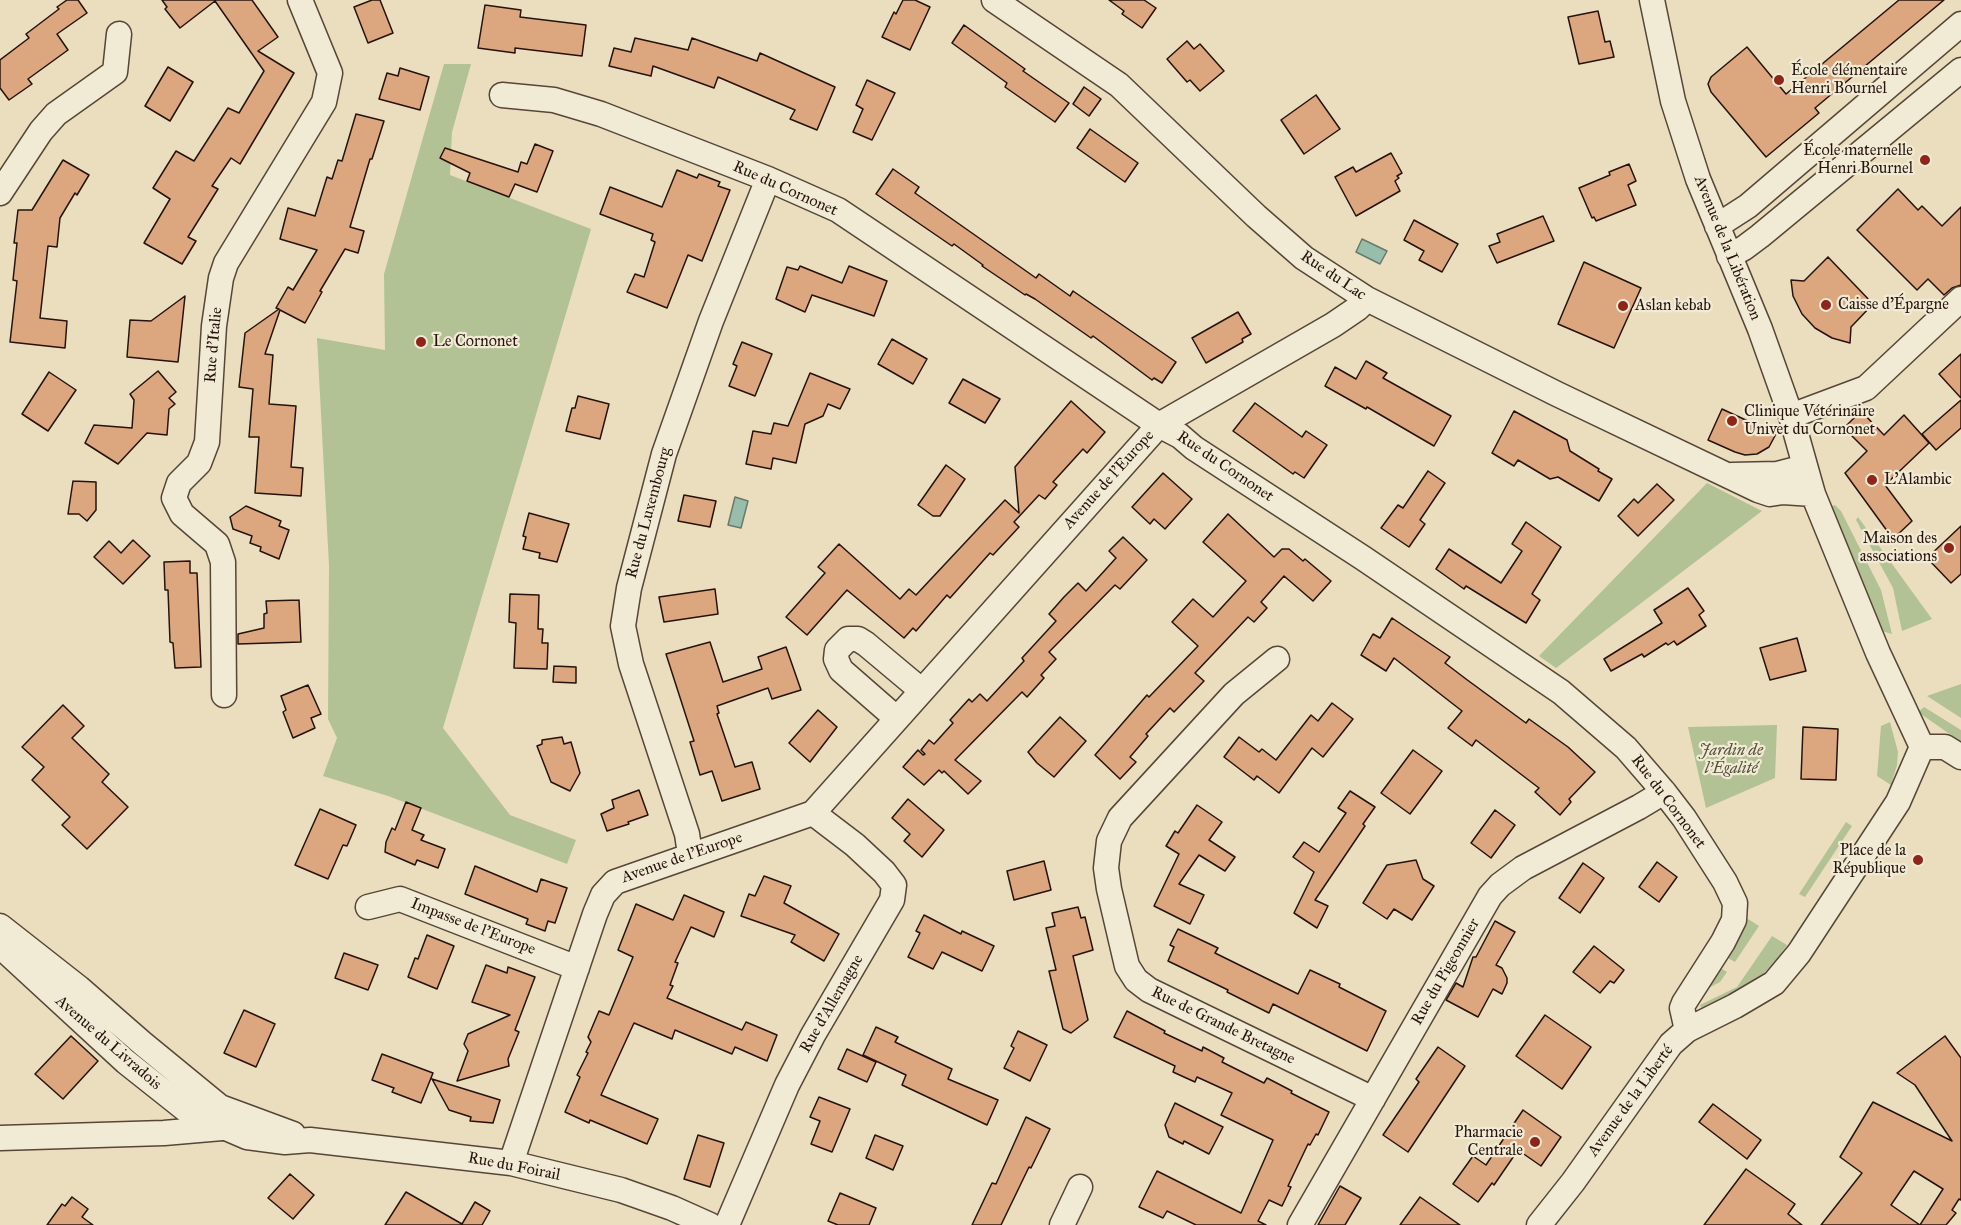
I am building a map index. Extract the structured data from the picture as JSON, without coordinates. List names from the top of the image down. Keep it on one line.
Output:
{"streets":{"street":["Rue du Cornonet","Avenue de la Libération","Rue du Lac","Rue d'Italie","Avenue de l'Europe","Rue du Luxembourg","Impasse de l'Europe","Rue du Pigeonnier","Rue d'Allemagne","Rue de Grande Bretagne","Avenue du Livradois","Avenue de la Liberté","Rue du Foirail"]},"crossings":[["Rue du Cornonet","Avenue de l'Europe"],["Rue du Cornonet","Rue du Luxembourg"],["Rue du Cornonet","Rue du Pigeonnier"],["Rue du Cornonet","Avenue de la Liberté"],["Avenue de la Libération","Rue du Lac"],["Avenue de la Libération","Avenue de la Liberté"],["Rue du Lac","Avenue de l'Europe"],["Avenue de l'Europe","Rue du Luxembourg"],["Avenue de l'Europe","Impasse de l'Europe"],["Avenue de l'Europe","Rue d'Allemagne"],["Avenue de l'Europe","Rue du Foirail"],["Rue du Pigeonnier","Rue de Grande Bretagne"],["Avenue du Livradois","Rue du Foirail"]],"parks":["Jardin de l'Égalité"],"places":["École élémentaire Henri Bournel","École maternelle Henri Bournel","Caisse d'Épargne","Aslan kebab","Le Cornonet","Clinique Vétérinaire Univet du Cornonet","L'Alambic","Maison des associations","Place de la République","Pharmacie Centrale"]}
